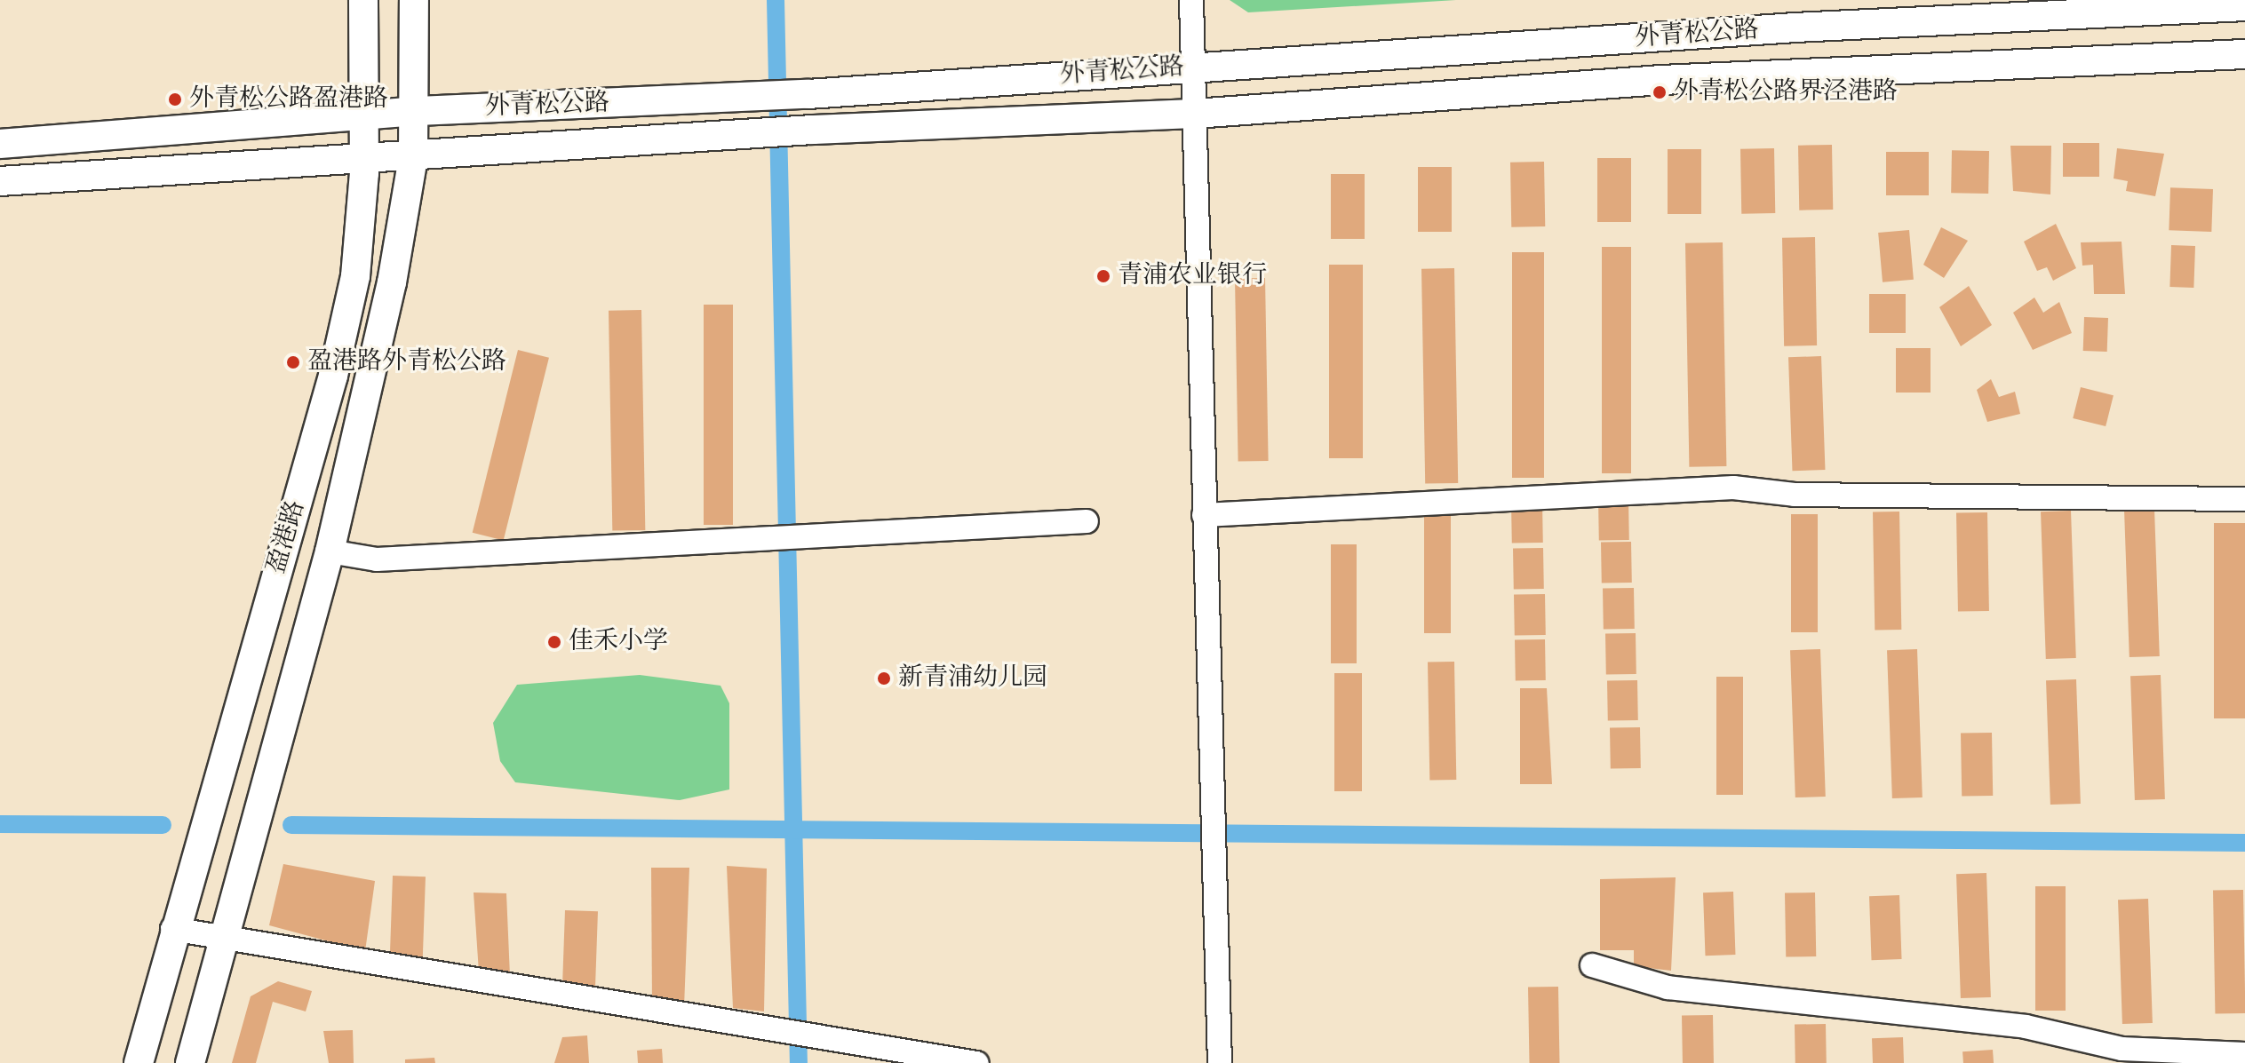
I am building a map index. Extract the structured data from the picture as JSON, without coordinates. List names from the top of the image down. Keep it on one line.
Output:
{"streets":{"main road":["外青松公路","盈港路"]},"crossings":[["外青松公路","盈港路"]],"places":["外青松公路界泾港路","外青松公路盈港路","青浦农业银行","盈港路外青松公路","佳禾小学","新青浦幼儿园"]}
